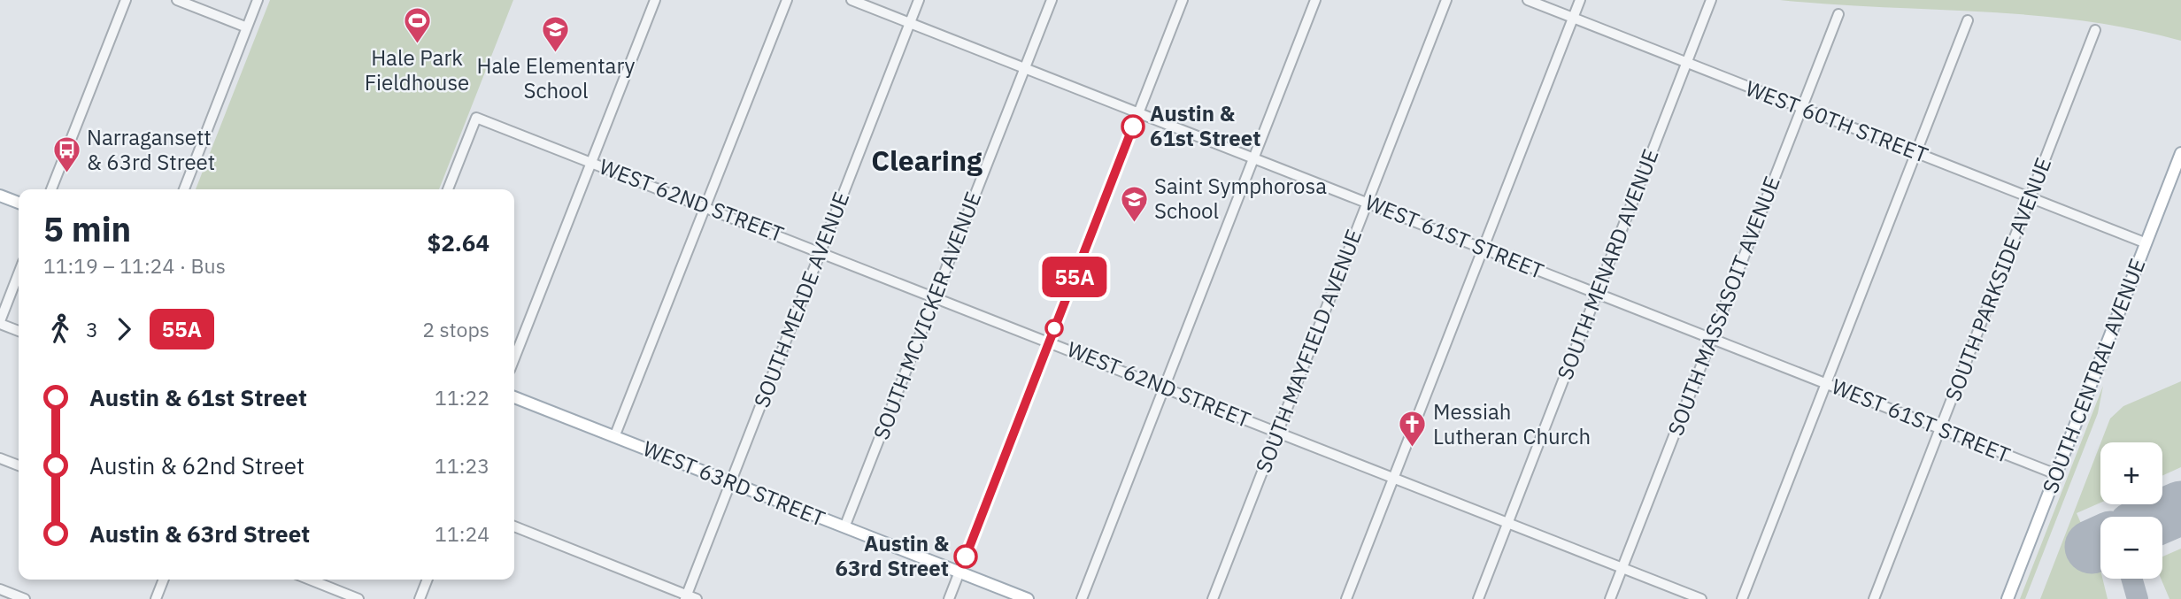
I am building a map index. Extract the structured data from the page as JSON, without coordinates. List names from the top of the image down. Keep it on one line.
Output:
{"streets":{"main road":["SOUTH CENTRAL AVENUE","WEST 63RD STREET"],"street":["WEST 60TH STREET","WEST 62ND STREET","WEST 61ST STREET","SOUTH MENARD AVENUE","SOUTH PARKSIDE AVENUE","SOUTH MEADE AVENUE","SOUTH MASSASOIT AVENUE","SOUTH MCVICKER AVENUE","SOUTH MAYFIELD AVENUE"]},"crossings":[["WEST 60TH STREET","SOUTH MENARD AVENUE"],["WEST 60TH STREET","SOUTH PARKSIDE AVENUE"],["WEST 60TH STREET","SOUTH MASSASOIT AVENUE"],["WEST 60TH STREET","SOUTH CENTRAL AVENUE"],["WEST 62ND STREET","SOUTH MENARD AVENUE"],["WEST 62ND STREET","SOUTH MEADE AVENUE"],["WEST 62ND STREET","SOUTH MASSASOIT AVENUE"],["WEST 62ND STREET","SOUTH MCVICKER AVENUE"],["WEST 62ND STREET","SOUTH MAYFIELD AVENUE"],["WEST 61ST STREET","SOUTH MENARD AVENUE"],["WEST 61ST STREET","SOUTH PARKSIDE AVENUE"],["WEST 61ST STREET","SOUTH MEADE AVENUE"],["WEST 61ST STREET","SOUTH MASSASOIT AVENUE"],["WEST 61ST STREET","SOUTH MCVICKER AVENUE"],["WEST 61ST STREET","SOUTH MAYFIELD AVENUE"],["WEST 61ST STREET","SOUTH CENTRAL AVENUE"],["SOUTH MEADE AVENUE","WEST 63RD STREET"],["SOUTH MCVICKER AVENUE","WEST 63RD STREET"]],"districts":["Clearing"],"places":{"sports":["Hale Park Fieldhouse"],"school or university":["Hale Elementary School","Saint Symphorosa School"],"other":["Austin & 61st Street","Austin & 63rd Street"],"bus stop":["Narragansett & 63rd Street"],"church":["Messiah Lutheran Church"]},"lines":["bus line 55A"],"page":{"on_map":"55A","heading":["5 min","11:19 – 11:24 · Bus","$2.64"],"legs":["3","55A","2 stops"],"list":[{"name":"Austin & 61st Street","value":"11:22"},{"name":"Austin & 62nd Street","value":"11:23"},{"name":"Austin & 63rd Street","value":"11:24"}],"map_buttons":["+","−"]}}
